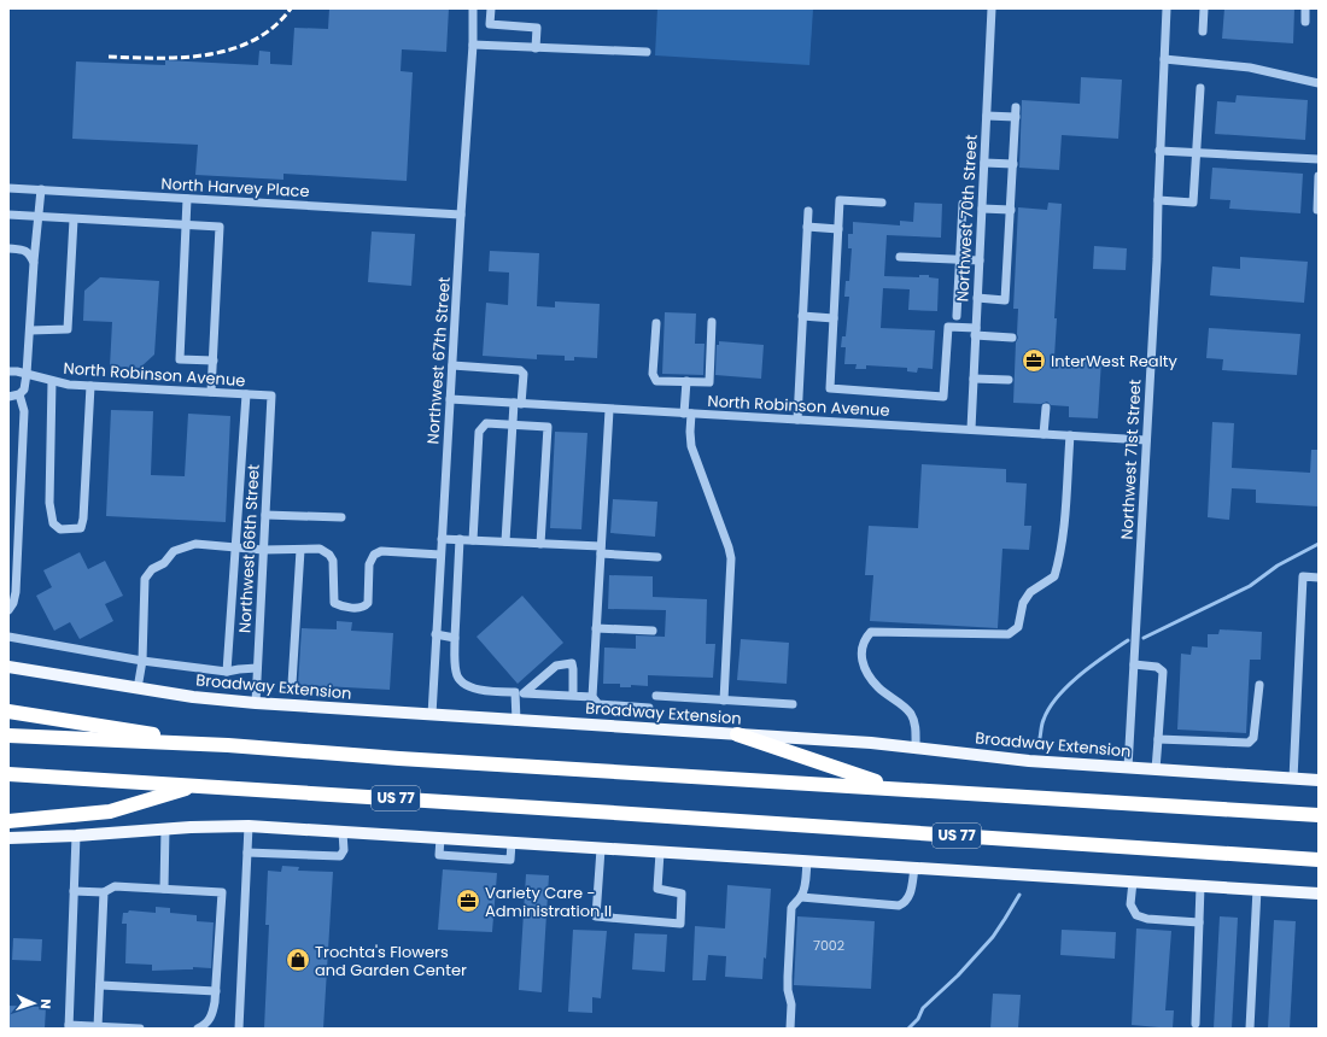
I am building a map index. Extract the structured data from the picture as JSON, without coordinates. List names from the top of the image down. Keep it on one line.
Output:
{"streets":{"highway":["US 77"],"main road":["Broadway Extension"],"street":["North Harvey Place","Northwest 70th Street","Northwest 67th Street","North Robinson Avenue","Northwest 71st Street","Northwest 66th Street"]},"crossings":[["North Harvey Place","Northwest 67th Street"],["Northwest 70th Street","North Robinson Avenue"],["Northwest 67th Street","North Robinson Avenue"],["Northwest 67th Street","Broadway Extension"],["North Robinson Avenue","Northwest 71st Street"],["North Robinson Avenue","Northwest 66th Street"],["Northwest 71st Street","Broadway Extension"],["Northwest 66th Street","Broadway Extension"]],"places":{"office":["InterWest Realty","Variety Care - Administration II"],"shop":["Trochta's Flowers and Garden Center"]},"house_numbers":["7002"],"north":"right"}
